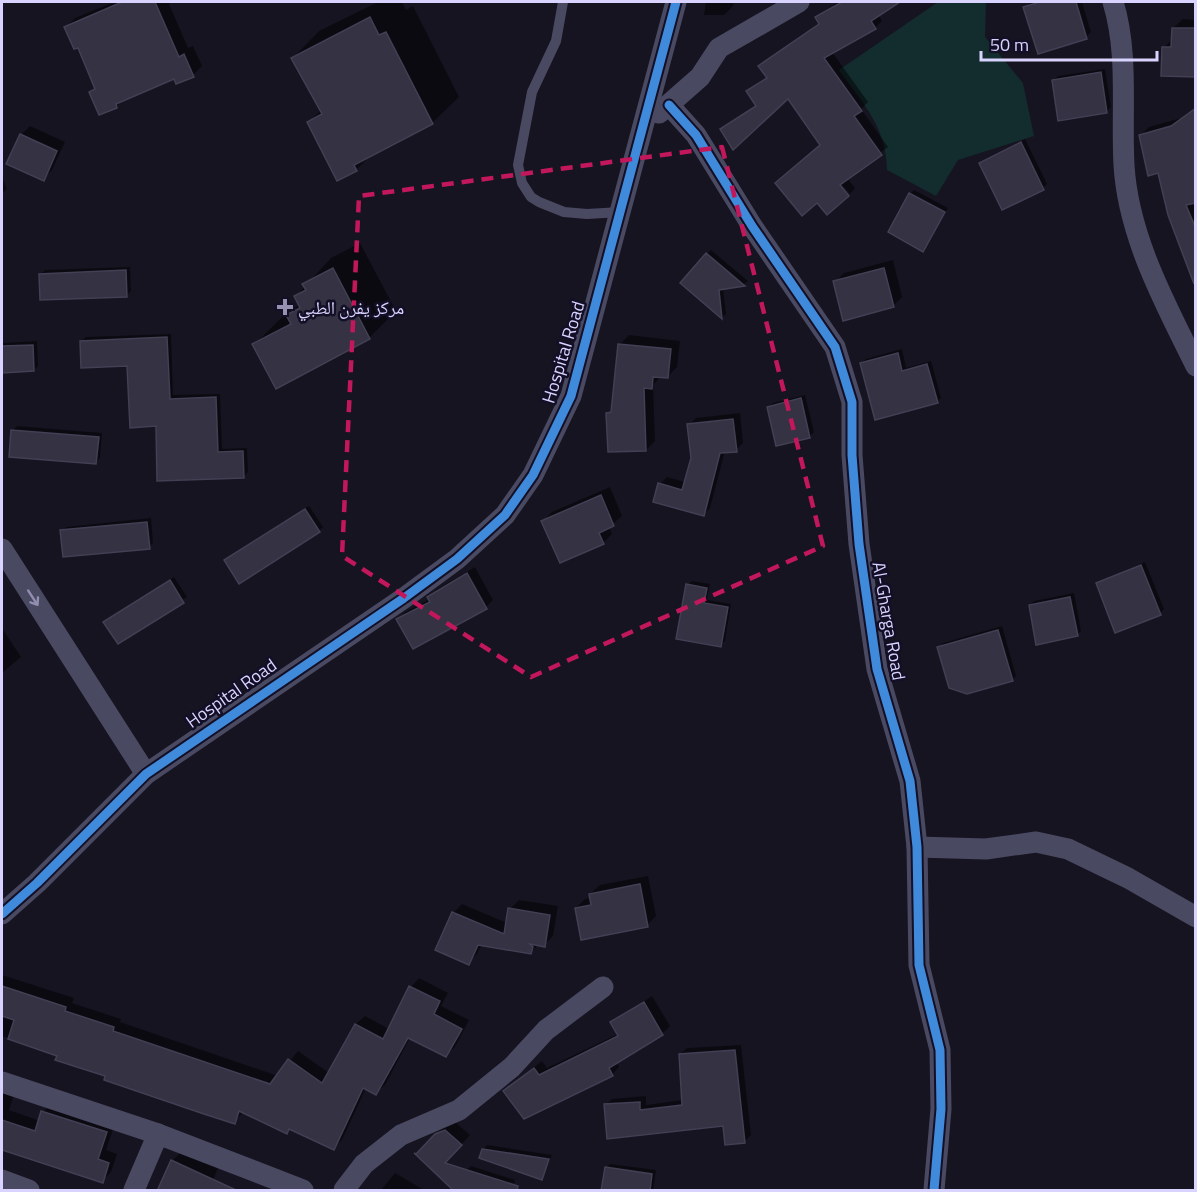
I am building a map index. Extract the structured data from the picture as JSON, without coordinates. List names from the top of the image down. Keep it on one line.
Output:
{"streets":{"street":["Hospital Road","Al-Gharga Road"]},"places":{"health":["مركز يفرن الطبي"]},"scale_bar":"50 m"}
